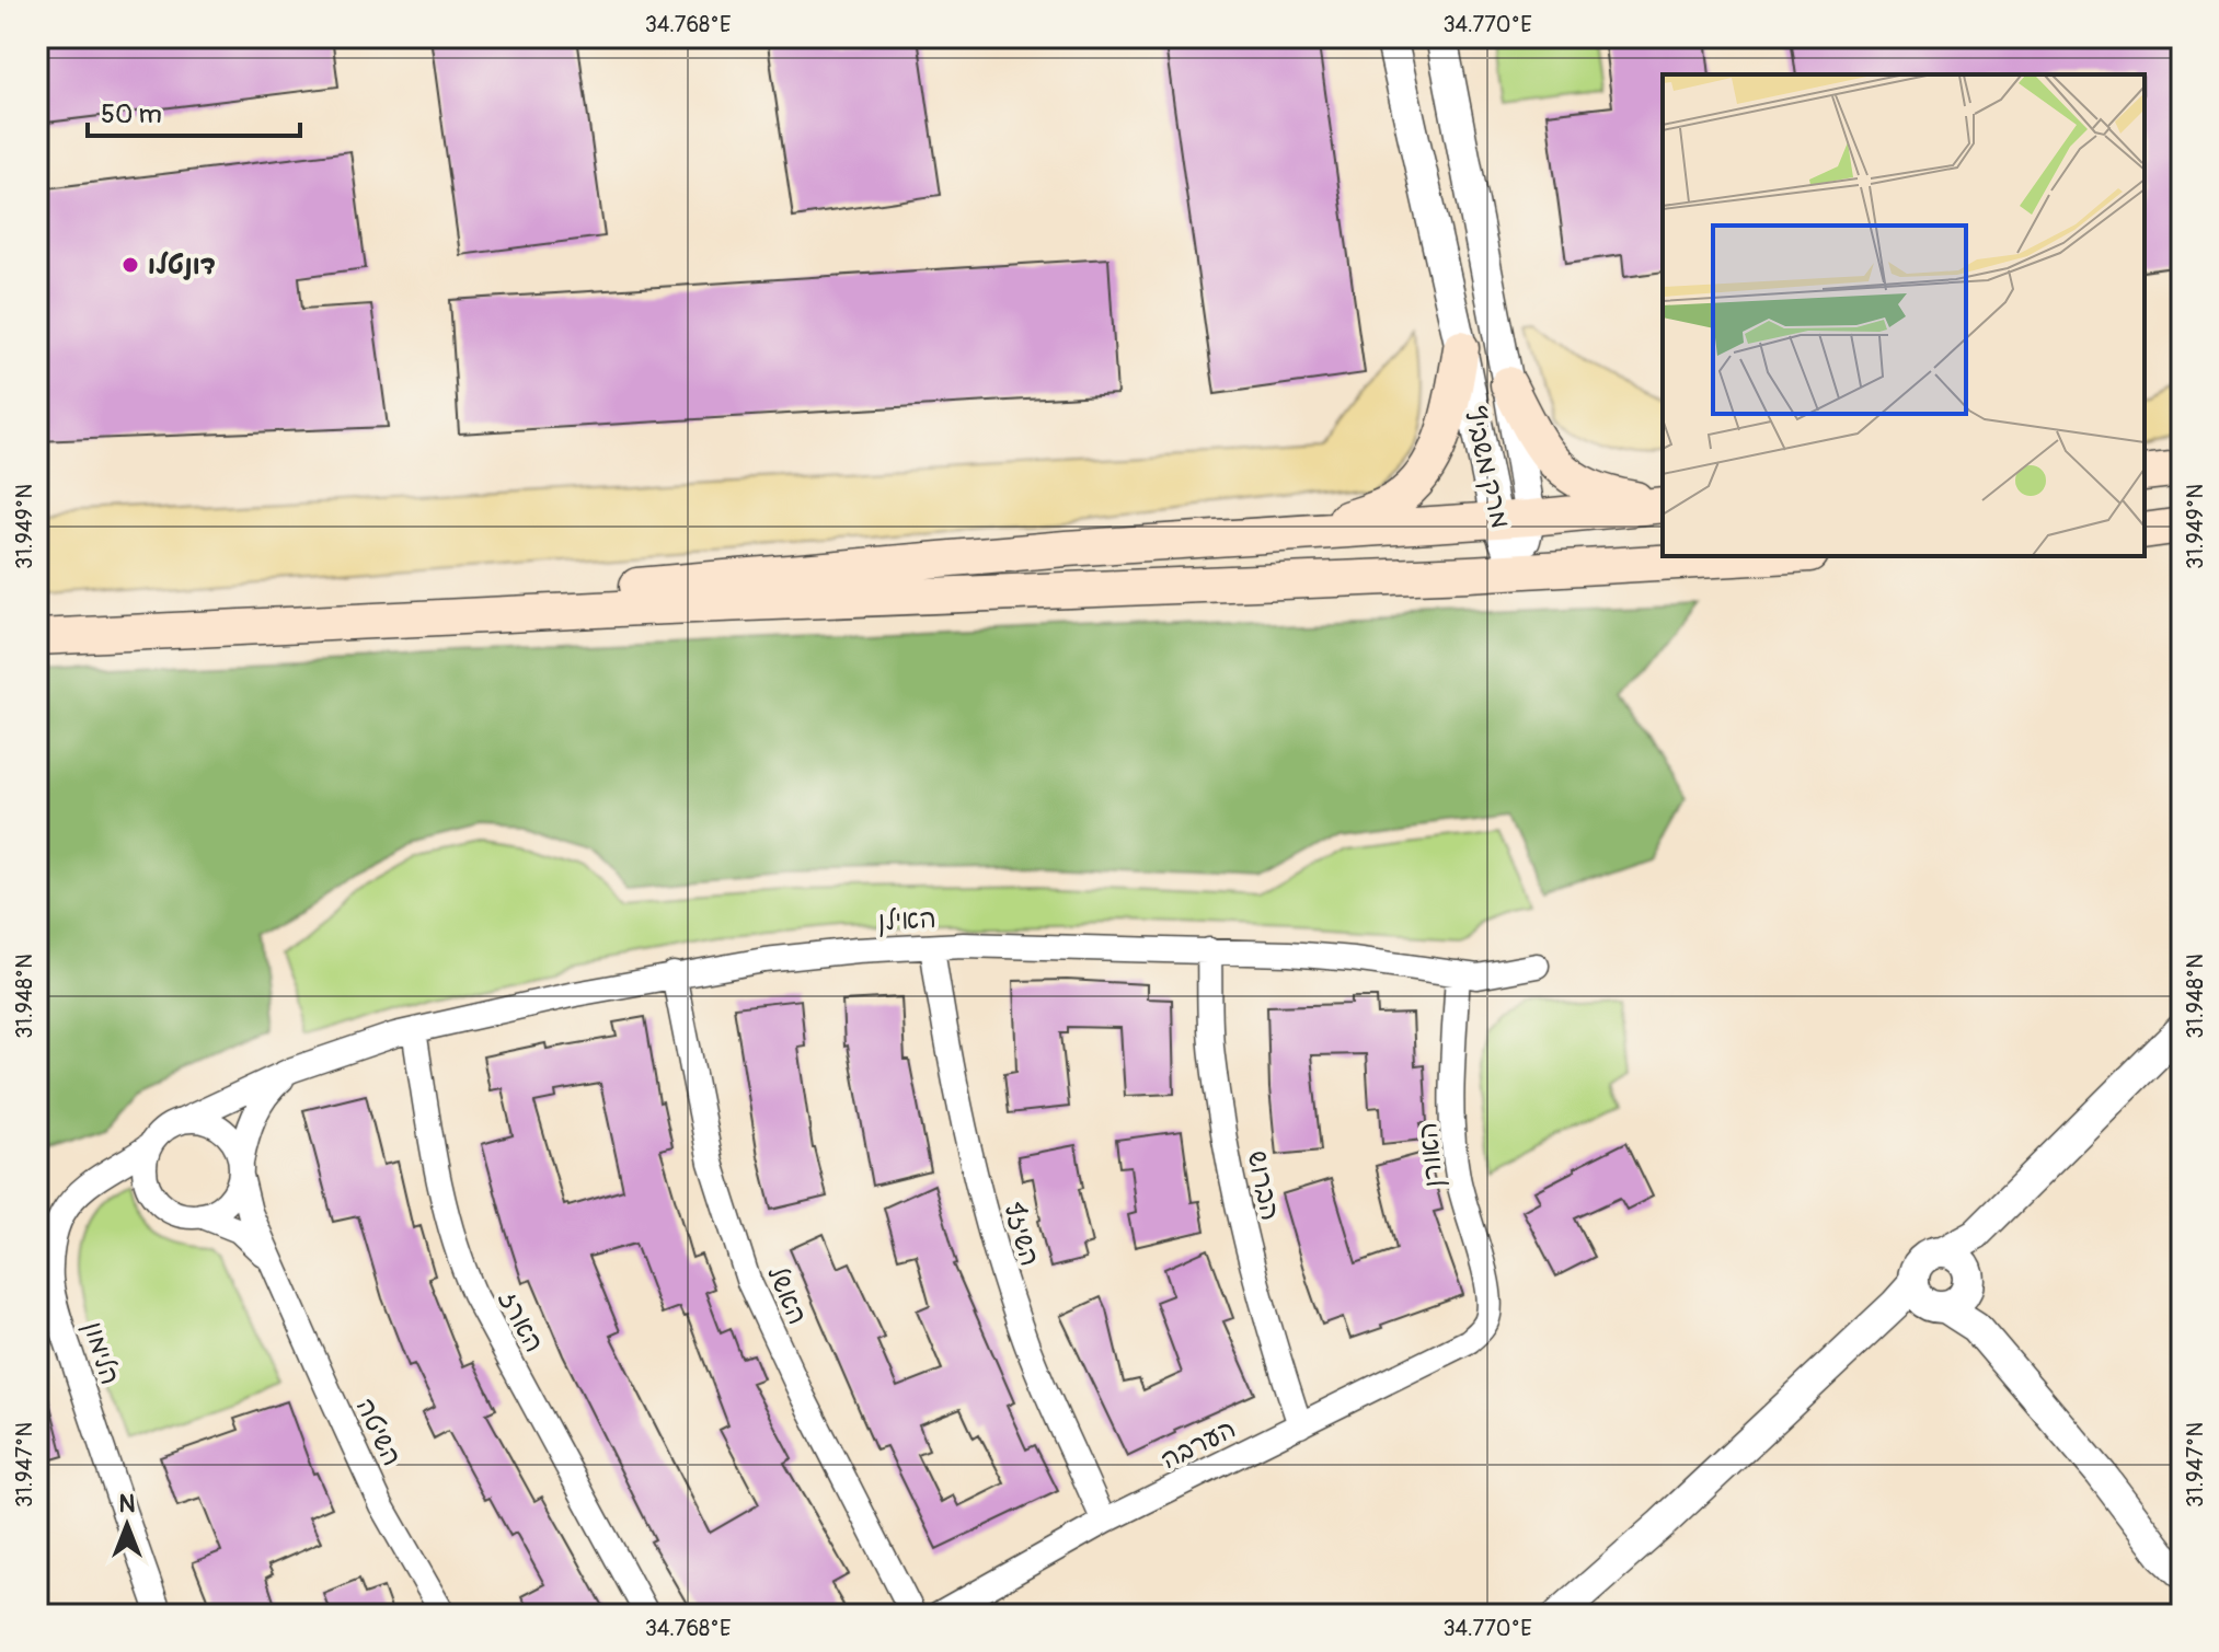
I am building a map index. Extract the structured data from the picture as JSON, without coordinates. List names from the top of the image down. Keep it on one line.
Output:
{"streets":{"street":["מרק משביץ","האילן","האורן","הברוש","השיזף","האשל","הארז","הלימון","השיטה","הערבה"]},"crossings":[["האילן","האורן"],["האילן","הברוש"],["האילן","השיזף"],["האילן","האשל"],["האילן","הארז"],["האילן","הלימון"],["האילן","השיטה"],["האורן","הערבה"],["הברוש","הערבה"],["השיזף","הערבה"],["הלימון","השיטה"]],"places":["דונטלו"],"scale_bar":"50 m","north":"top","coordinates":["34.768°E","34.770°E","31.949°N","31.948°N","31.947°N"]}
